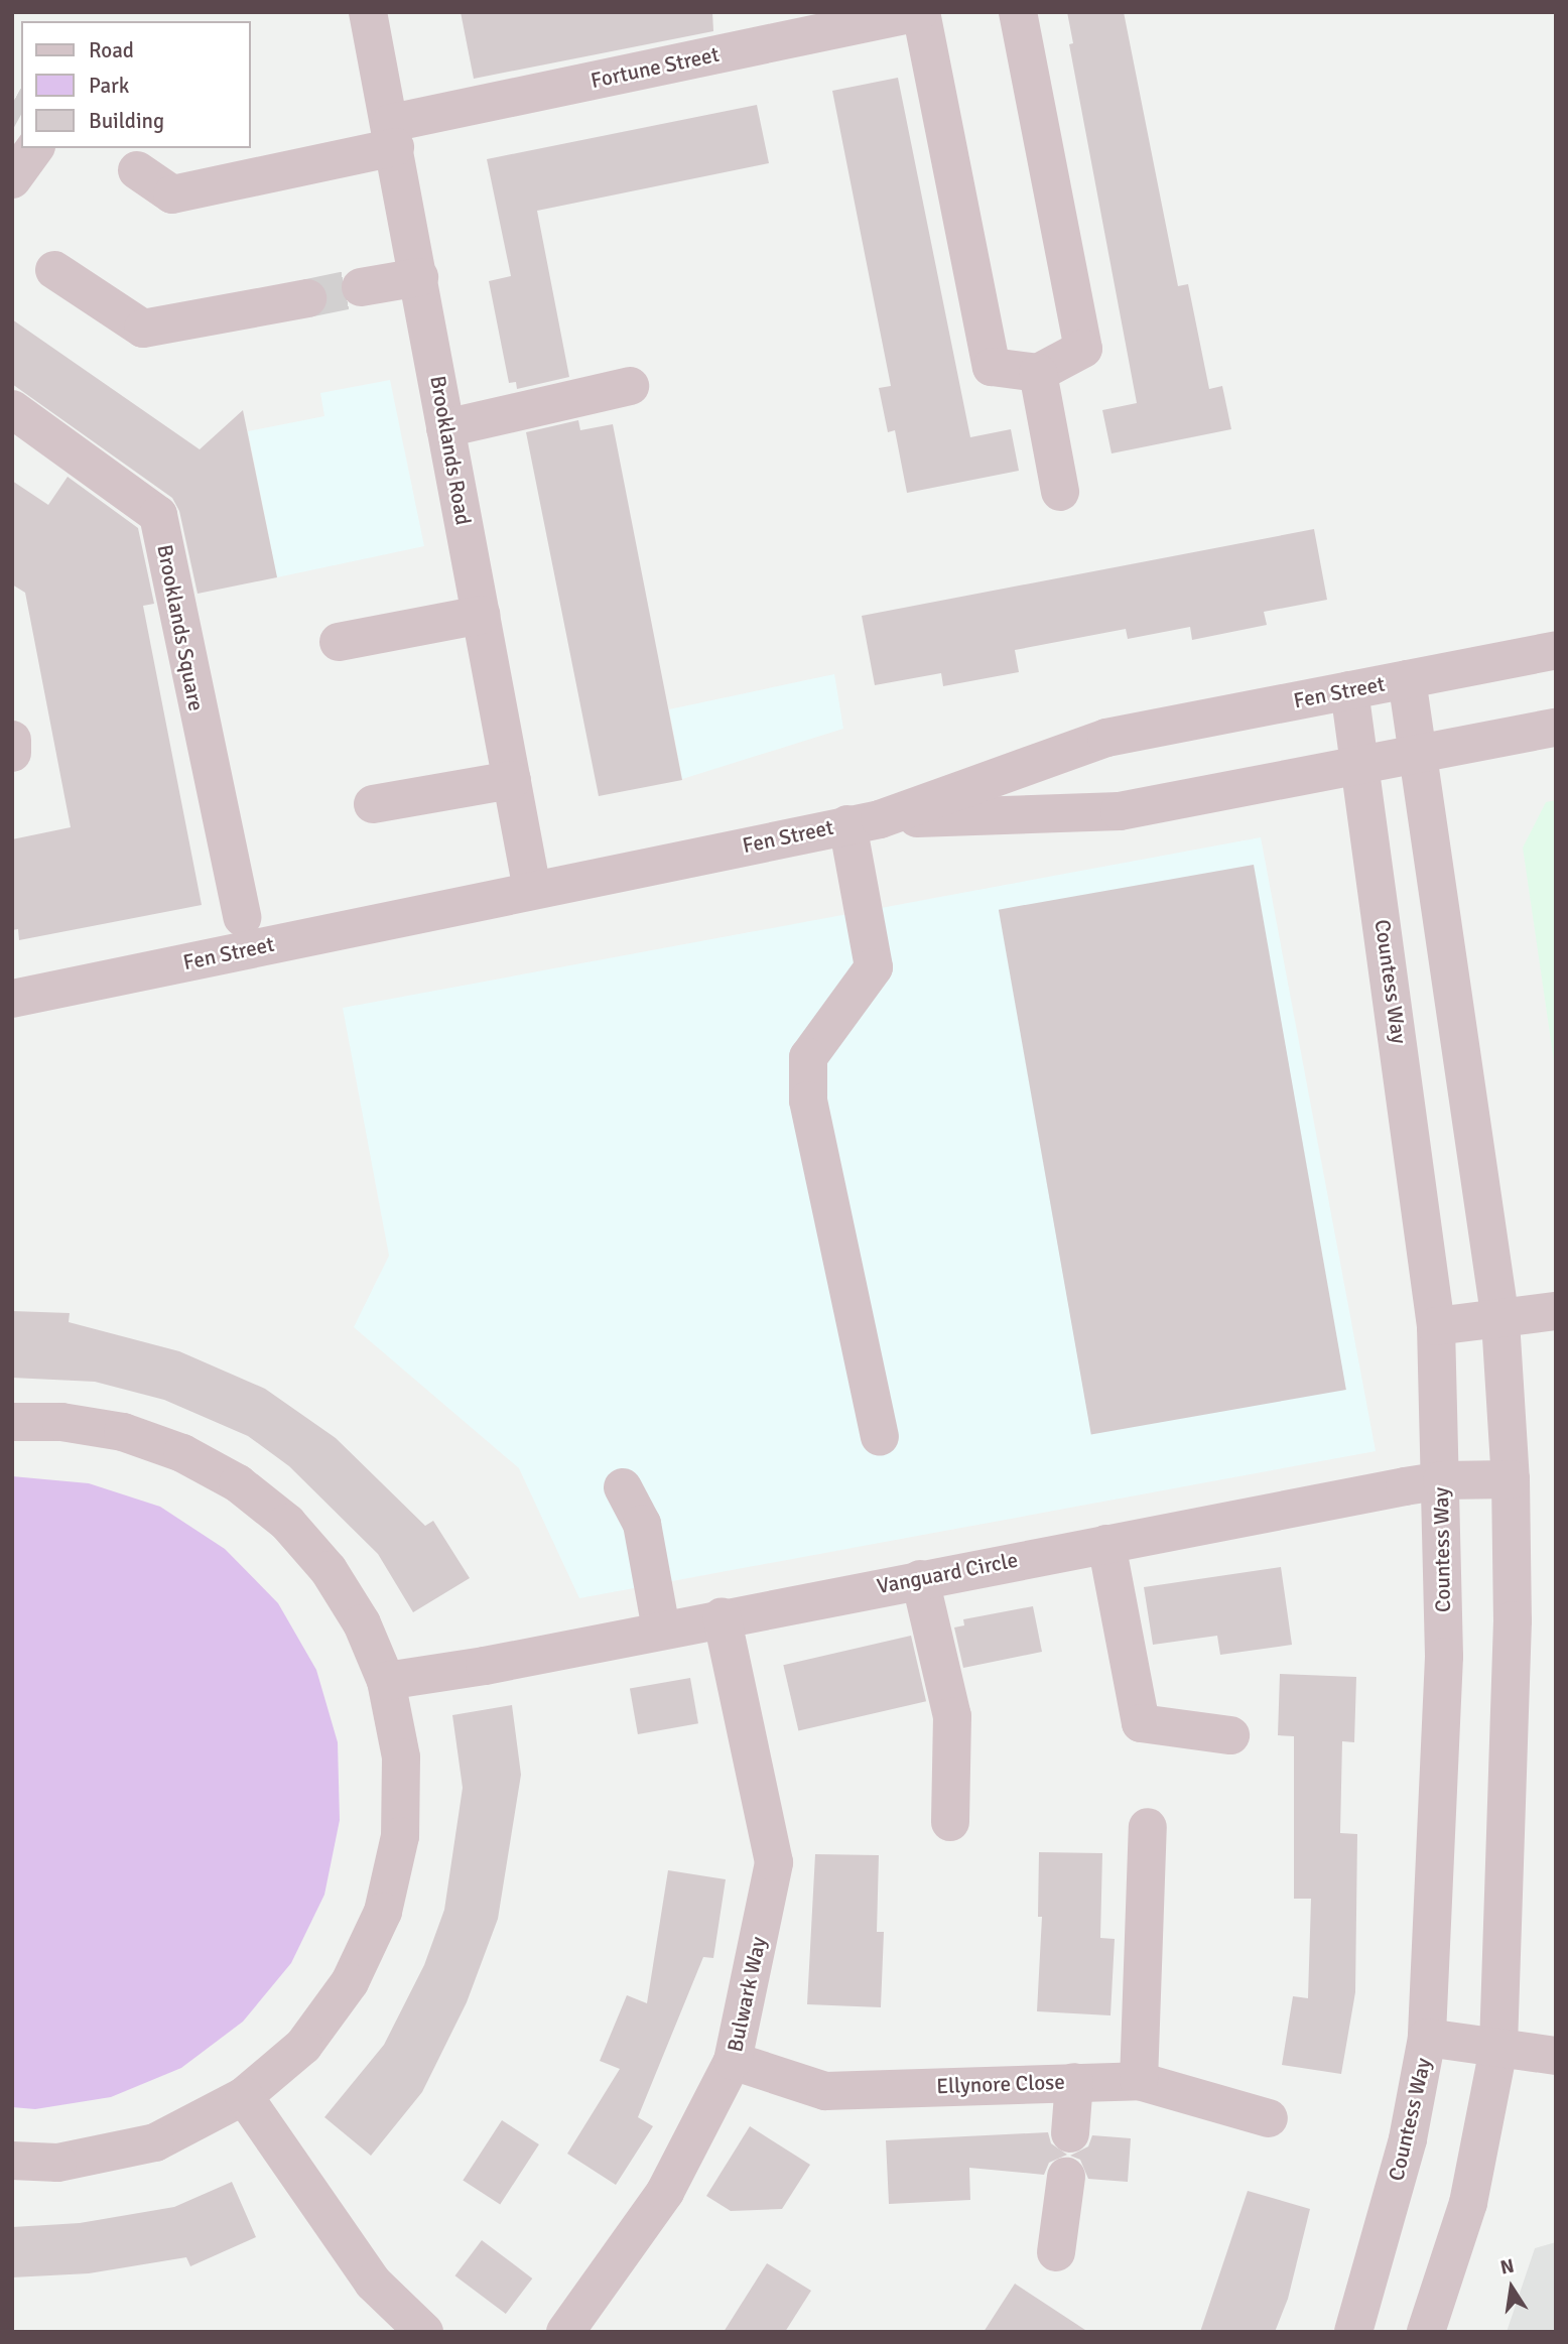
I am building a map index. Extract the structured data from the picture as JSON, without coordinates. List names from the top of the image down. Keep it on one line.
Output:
{"streets":{"street":["Fortune Street","Brooklands Road","Brooklands Square","Fen Street","Countess Way","Vanguard Circle","Bulwark Way","Ellynore Close"]},"crossings":[["Fortune Street","Brooklands Road"],["Brooklands Road","Fen Street"],["Fen Street","Countess Way"],["Countess Way","Vanguard Circle"],["Vanguard Circle","Bulwark Way"],["Bulwark Way","Ellynore Close"]],"legend":["Road","Park","Building"],"north":"top"}
